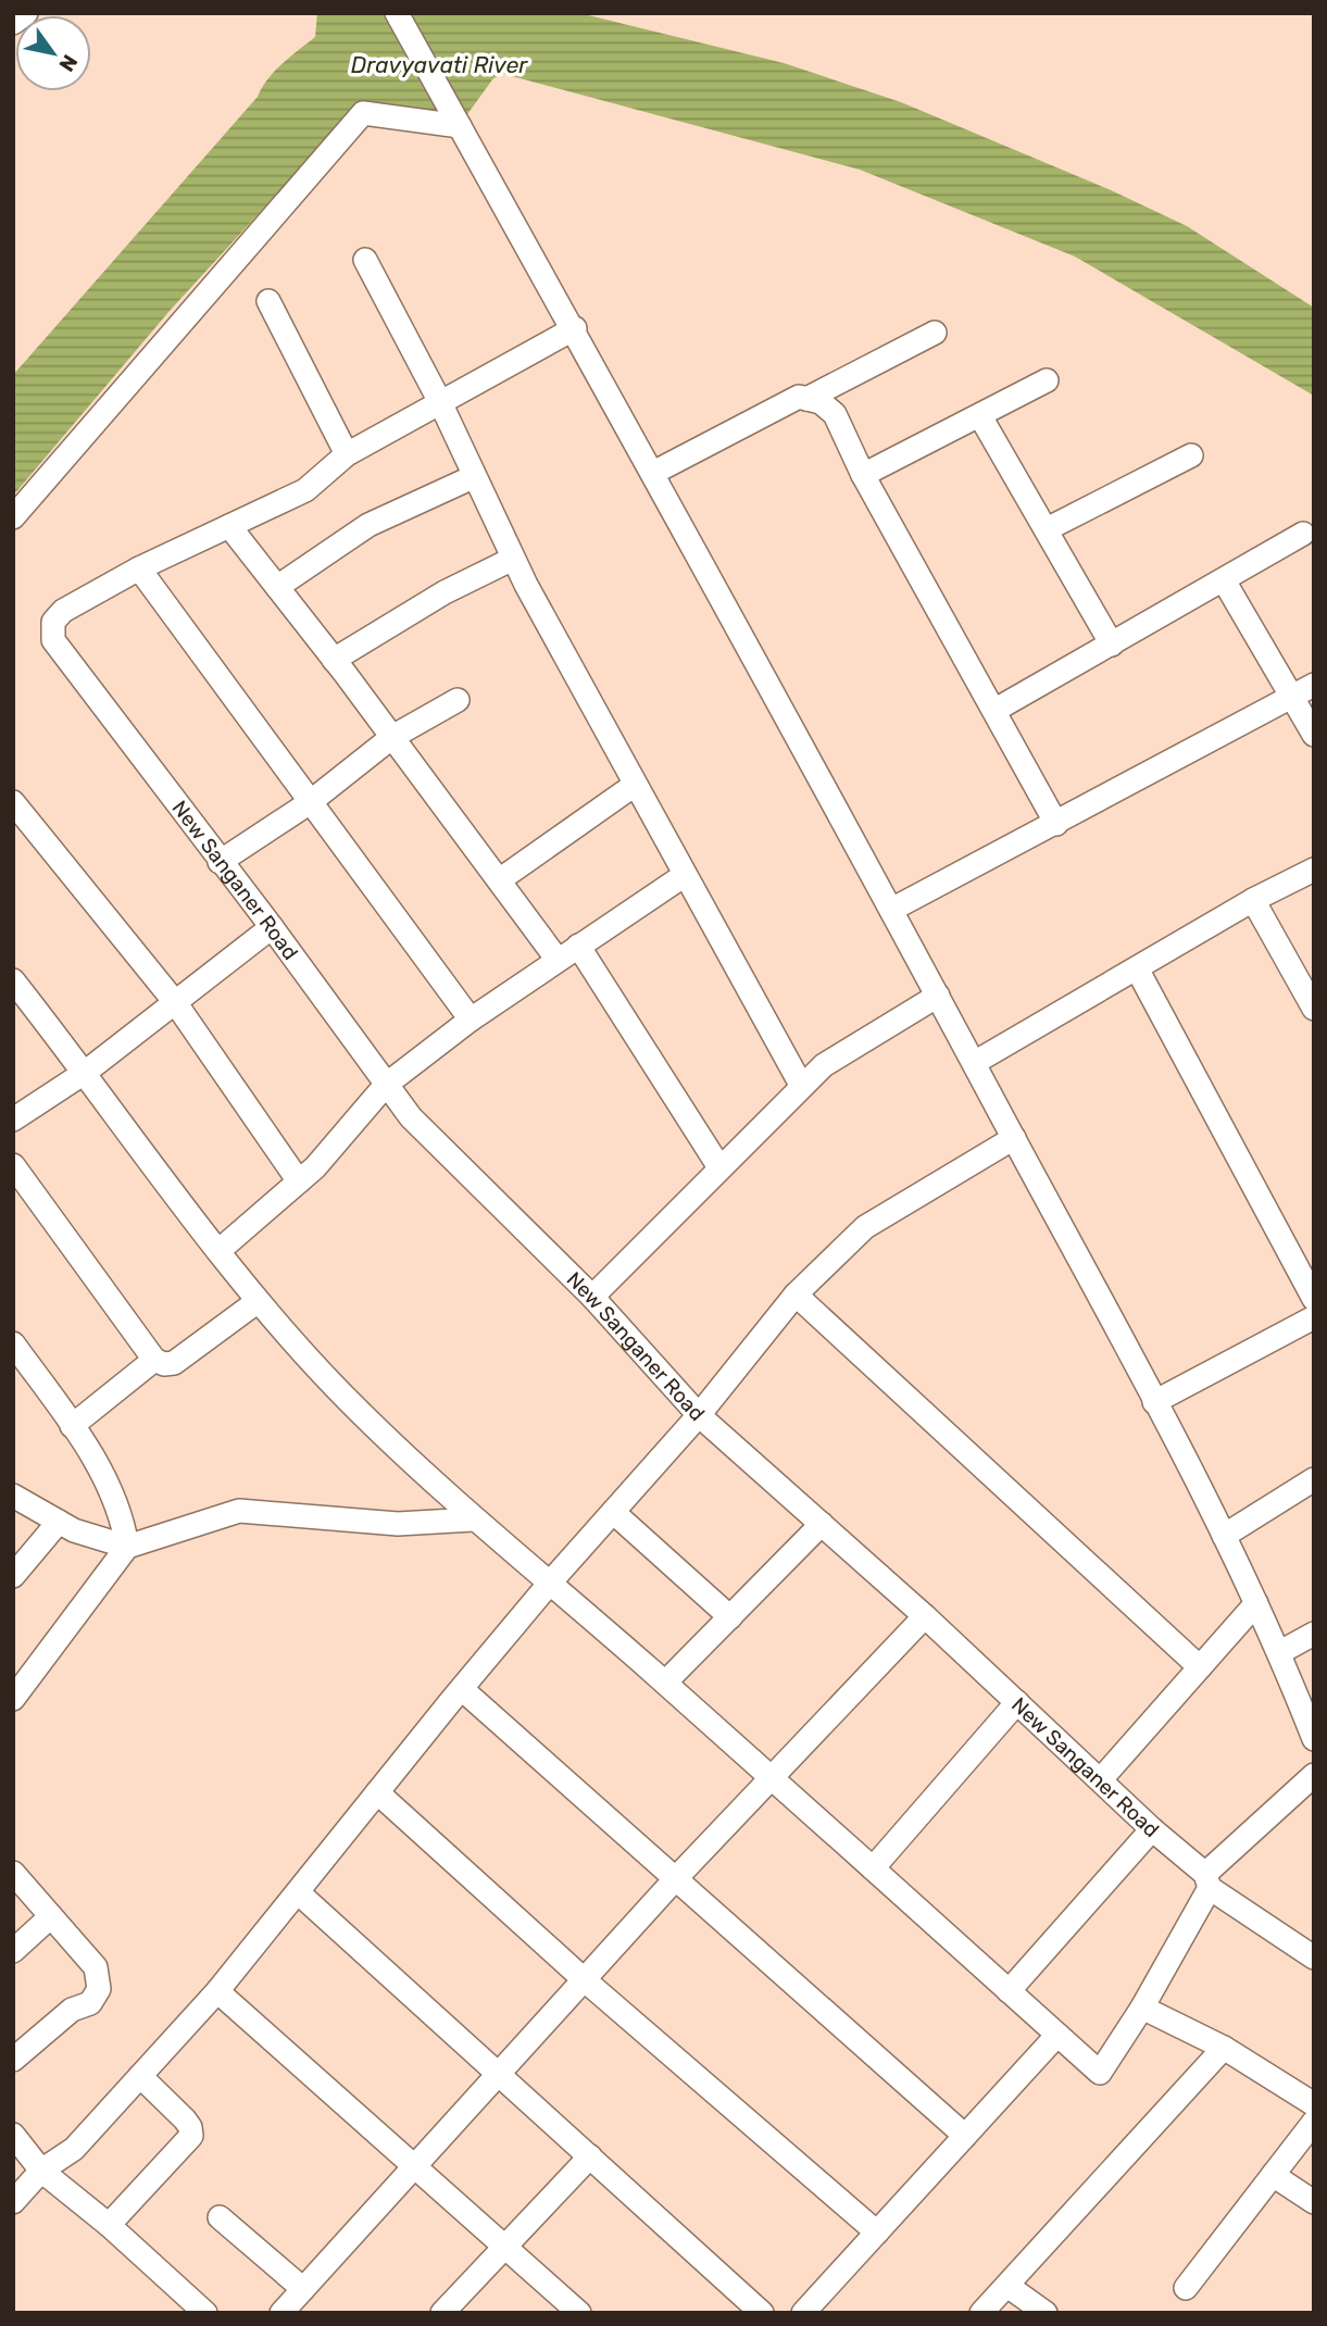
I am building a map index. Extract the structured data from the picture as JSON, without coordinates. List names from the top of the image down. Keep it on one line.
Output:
{"streets":{"street":["New Sanganer Road"]},"water":["Dravyavati River"],"north":"bottom right"}
